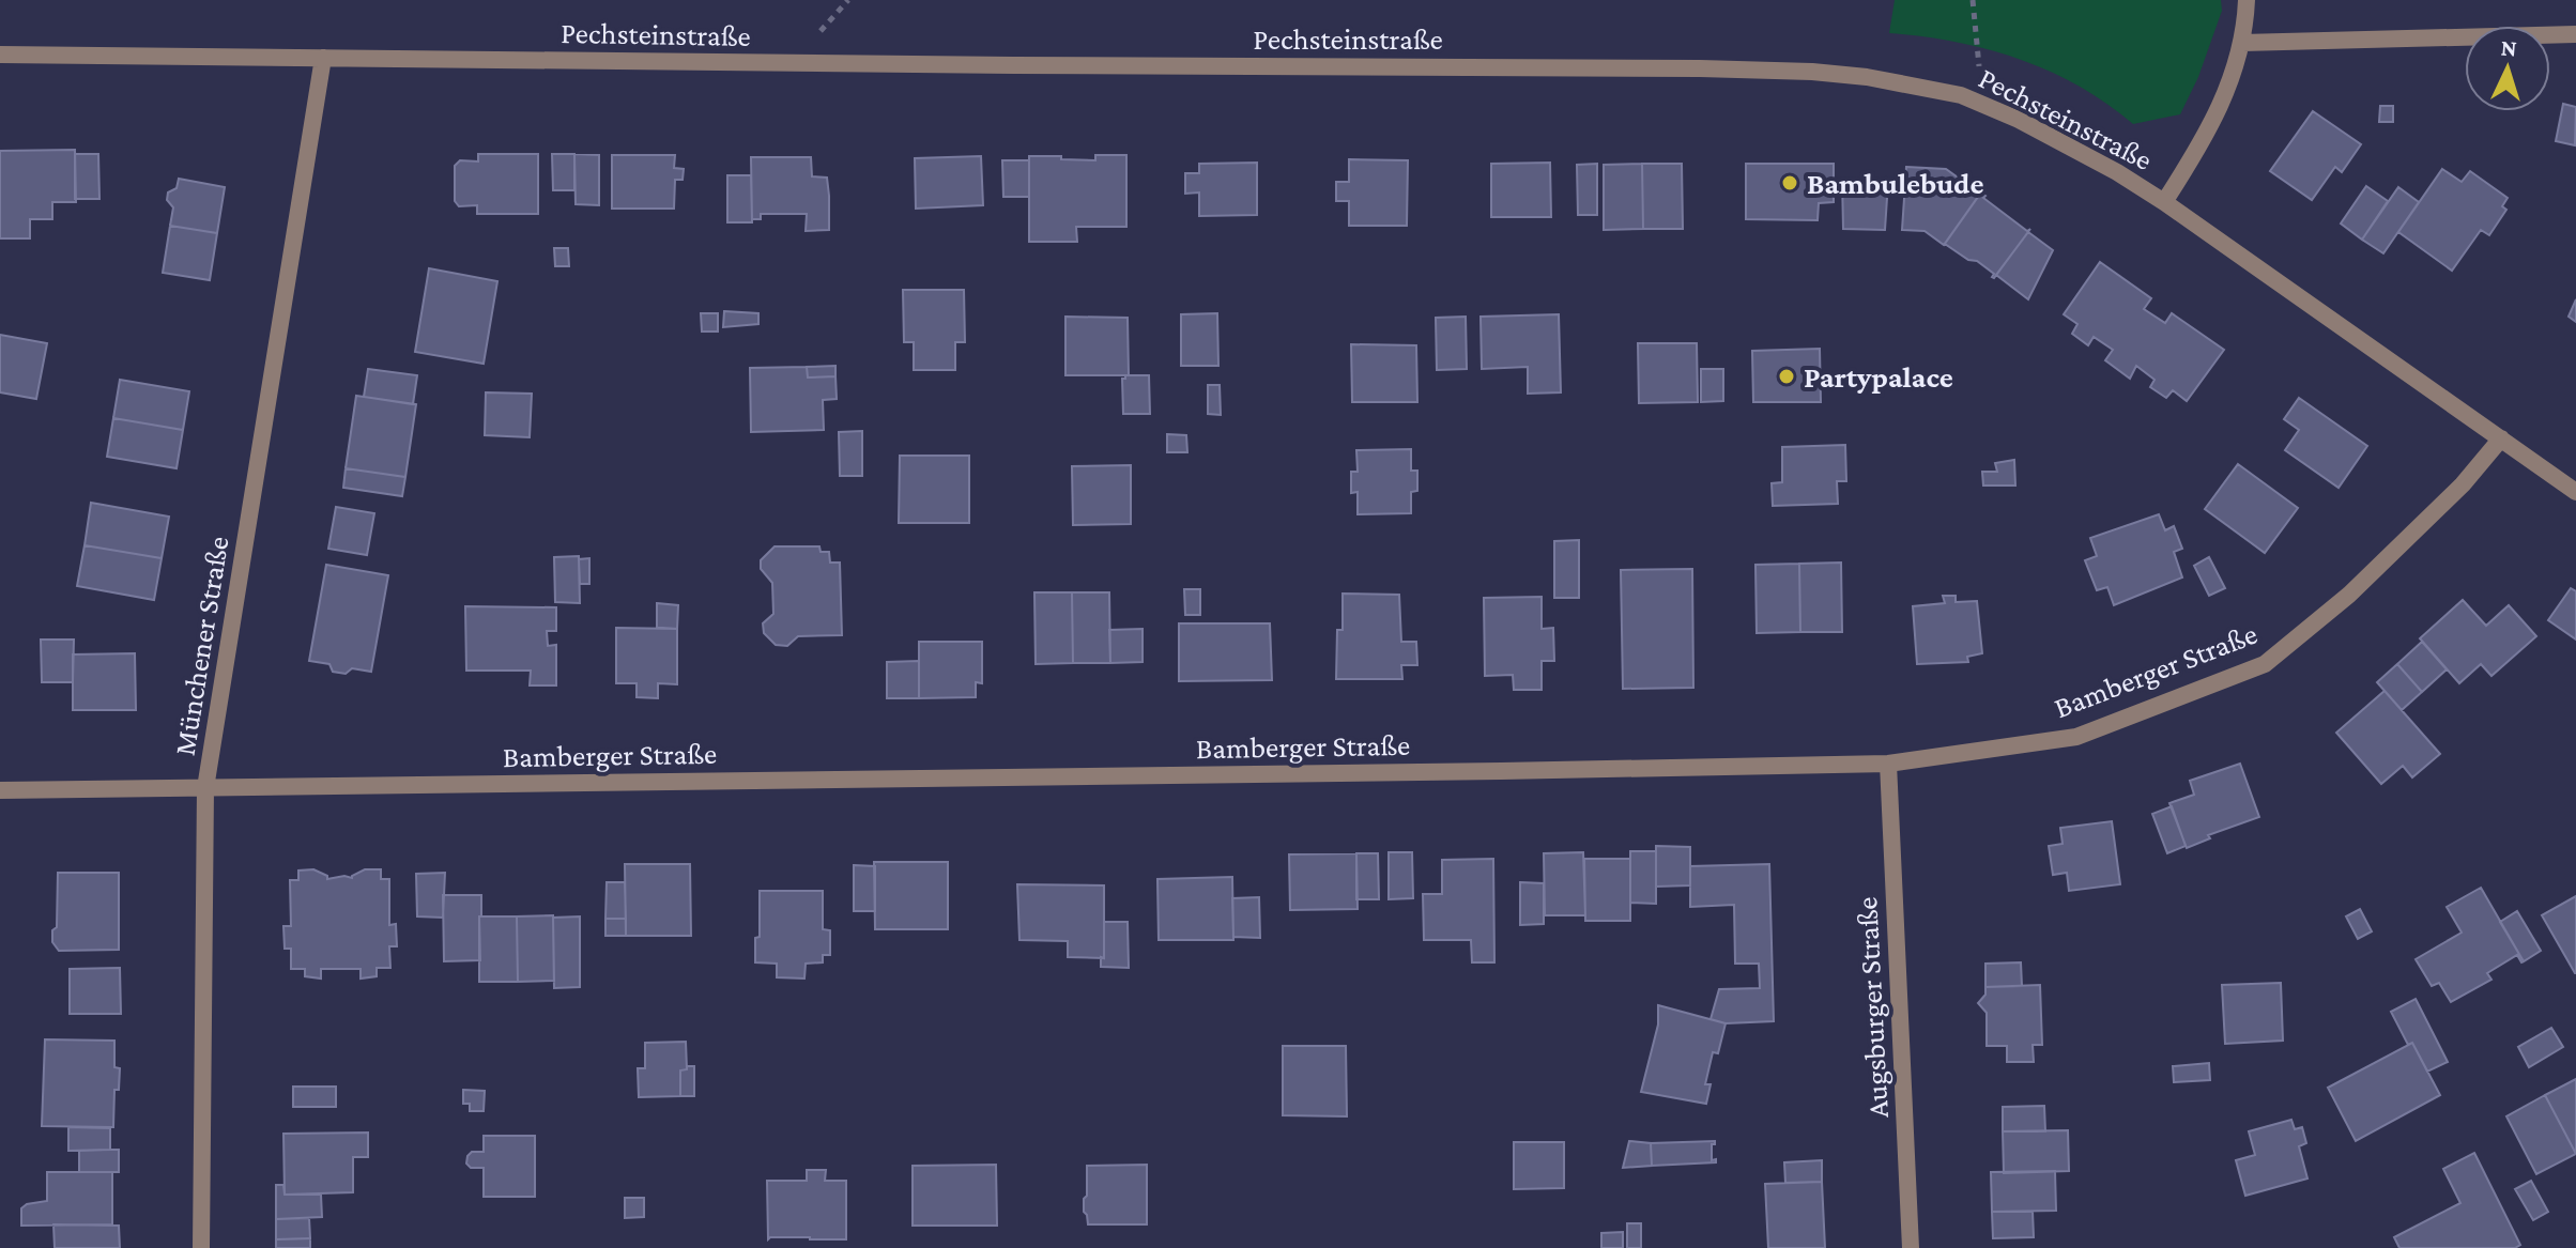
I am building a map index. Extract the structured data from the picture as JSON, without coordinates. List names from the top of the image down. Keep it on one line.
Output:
{"streets":{"street":["Pechsteinstraße","Münchener Straße","Bamberger Straße","Augsburger Straße"]},"crossings":[["Pechsteinstraße","Münchener Straße"],["Pechsteinstraße","Bamberger Straße"],["Münchener Straße","Bamberger Straße"],["Bamberger Straße","Augsburger Straße"]],"places":["Bambulebude","Partypalace"],"north":"top"}
